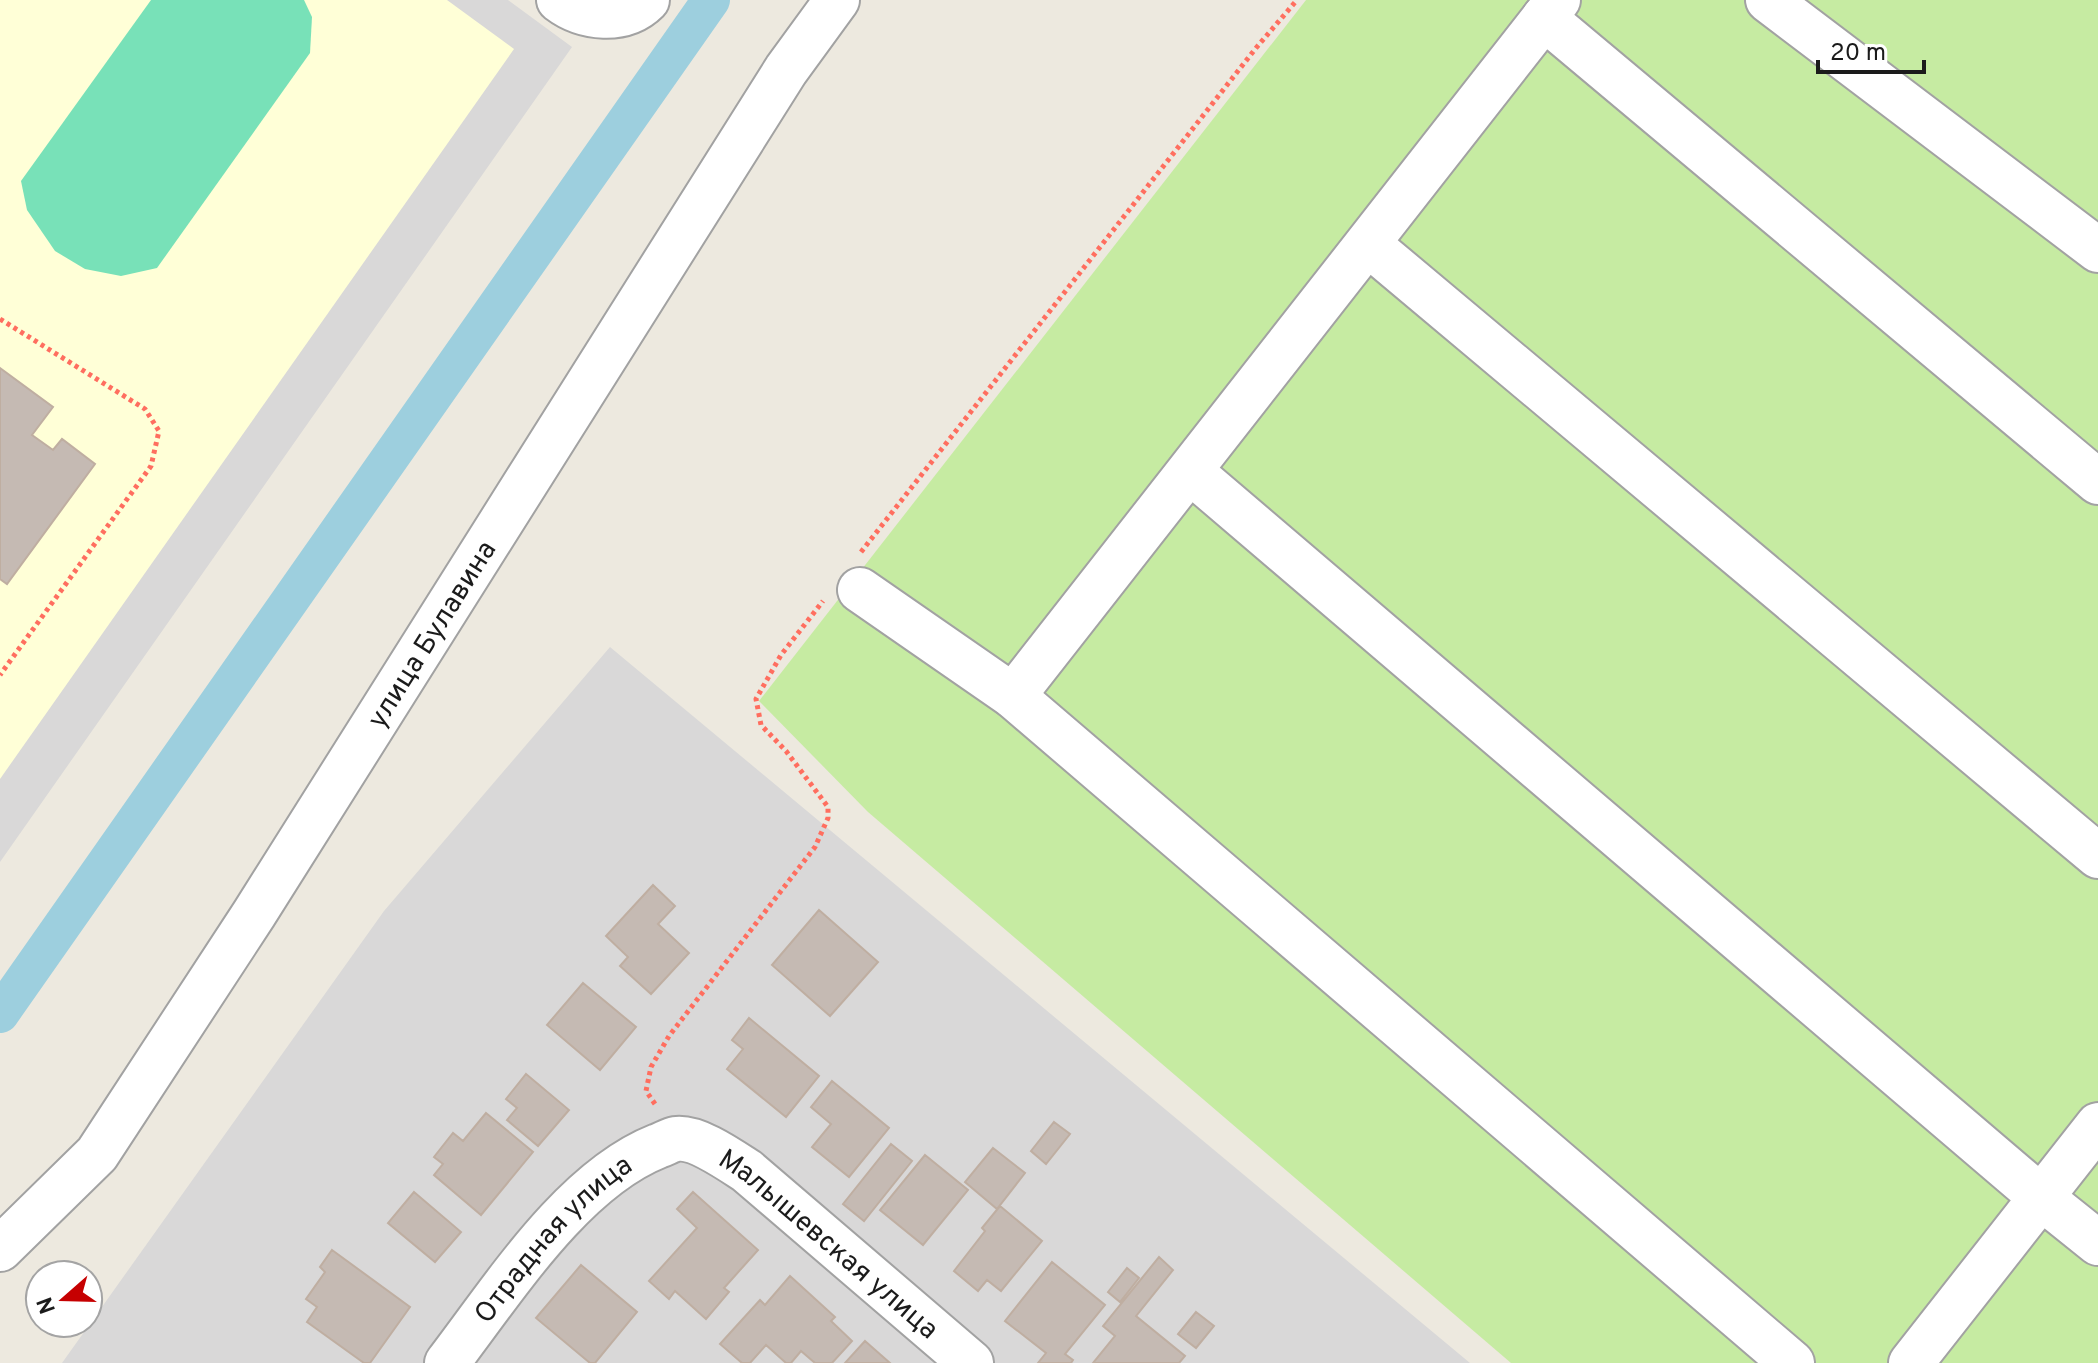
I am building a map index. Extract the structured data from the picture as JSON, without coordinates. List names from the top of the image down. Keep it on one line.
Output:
{"streets":{"street":["улица Булавина","Отрадная улица","Малышевская улица"]},"crossings":[["Отрадная улица","Малышевская улица"]],"scale_bar":"20 m","north":"left"}
